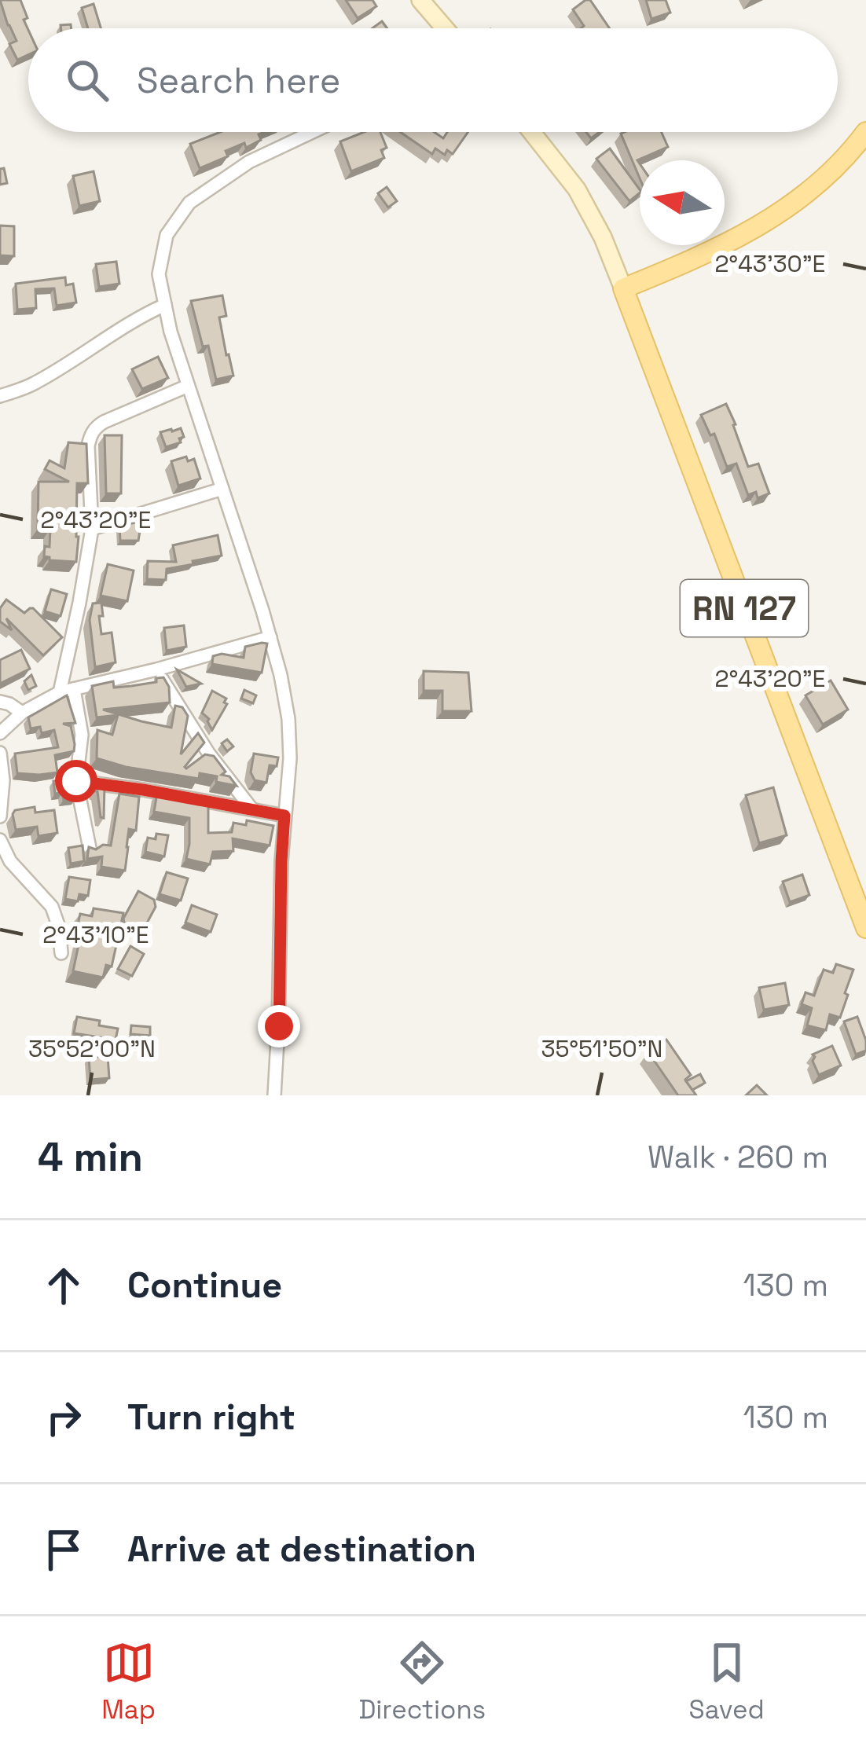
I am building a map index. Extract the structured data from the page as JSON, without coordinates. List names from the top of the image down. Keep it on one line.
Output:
{"streets":{"main road":["RN 127"]},"north":"left","page":{"search":"Search here","heading":["4 min","Walk · 260 m"],"list":[["Continue","130 m"],["Turn right","130 m"],"Arrive at destination"],"nav":["Map","Directions","Saved"]},"coordinates":["2°43'30\"E","2°43'20\"E","2°43'10\"E","35°52'00\"N","35°51'50\"N"]}
